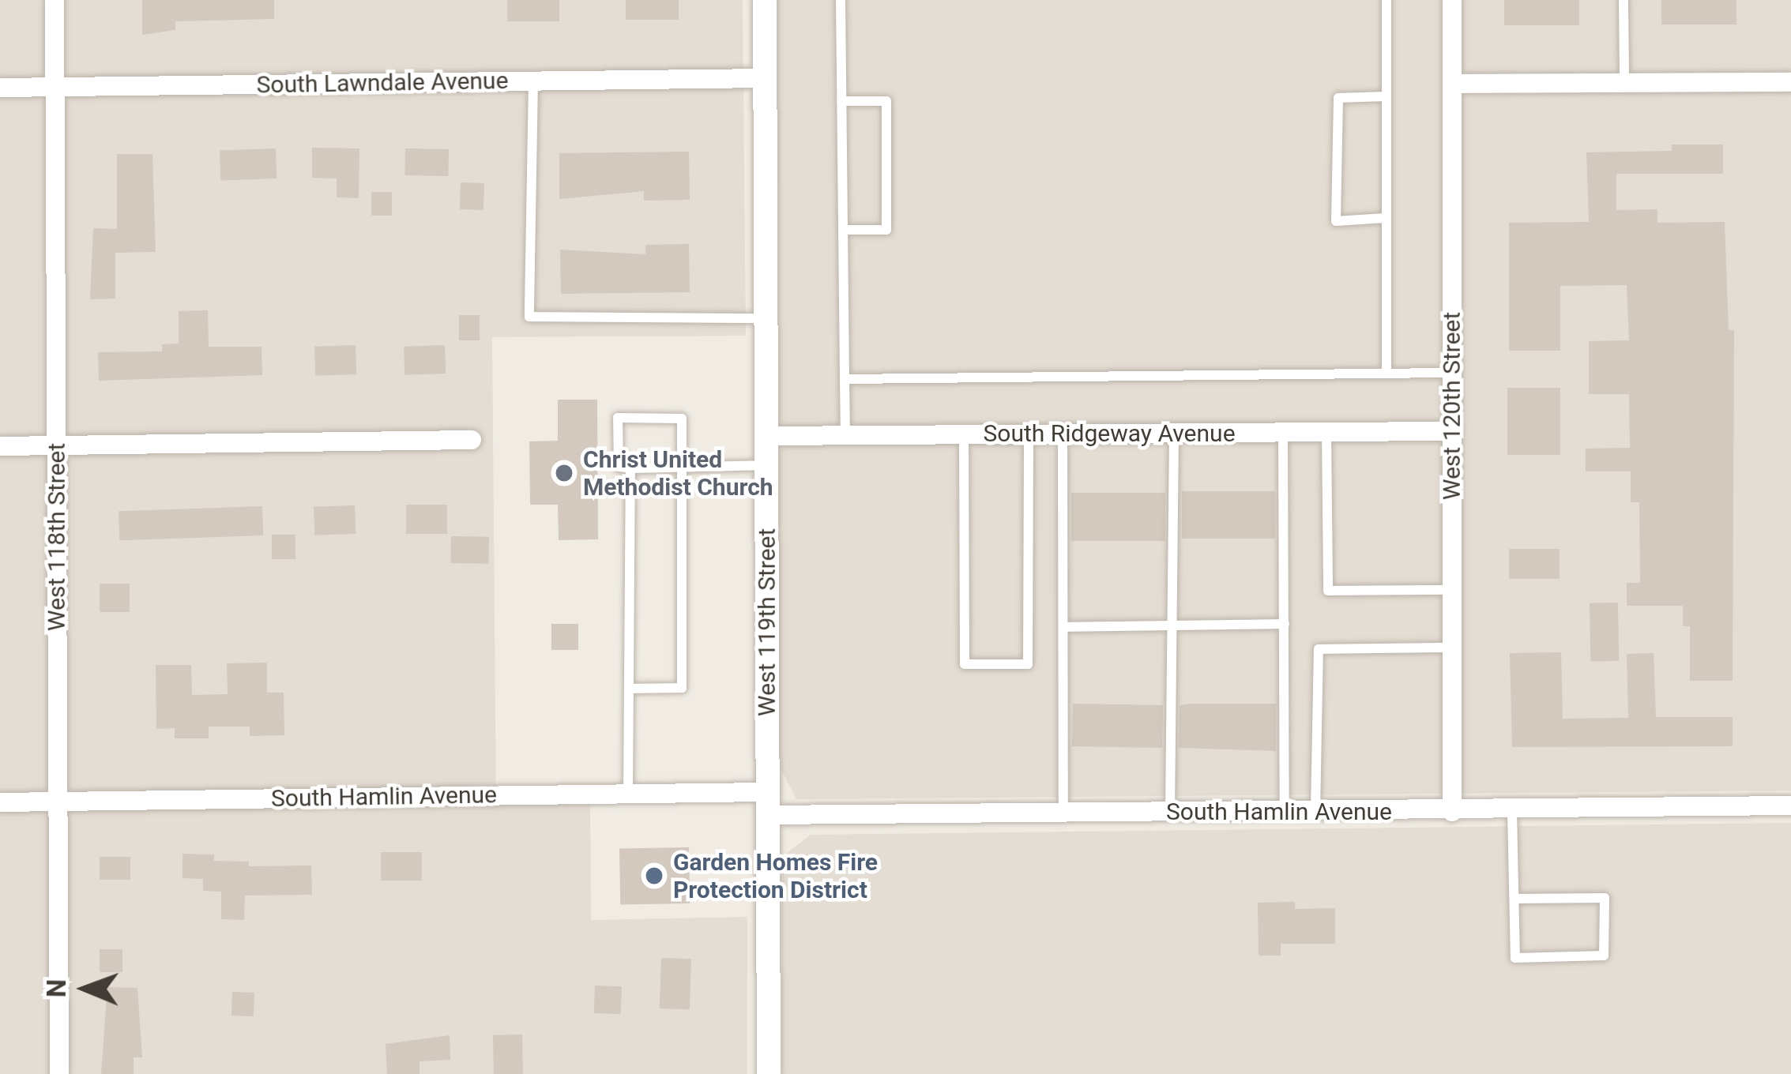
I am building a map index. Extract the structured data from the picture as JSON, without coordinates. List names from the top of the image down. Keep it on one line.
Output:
{"streets":{"street":["South Lawndale Avenue","West 120th Street","South Ridgeway Avenue","West 118th Street","West 119th Street","South Hamlin Avenue"]},"crossings":[["South Lawndale Avenue","West 118th Street"],["South Lawndale Avenue","West 119th Street"],["West 120th Street","South Ridgeway Avenue"],["West 120th Street","South Hamlin Avenue"],["South Ridgeway Avenue","West 119th Street"],["West 118th Street","South Hamlin Avenue"],["West 119th Street","South Hamlin Avenue"]],"places":["Christ United Methodist Church","Garden Homes Fire Protection District"],"north":"left"}
